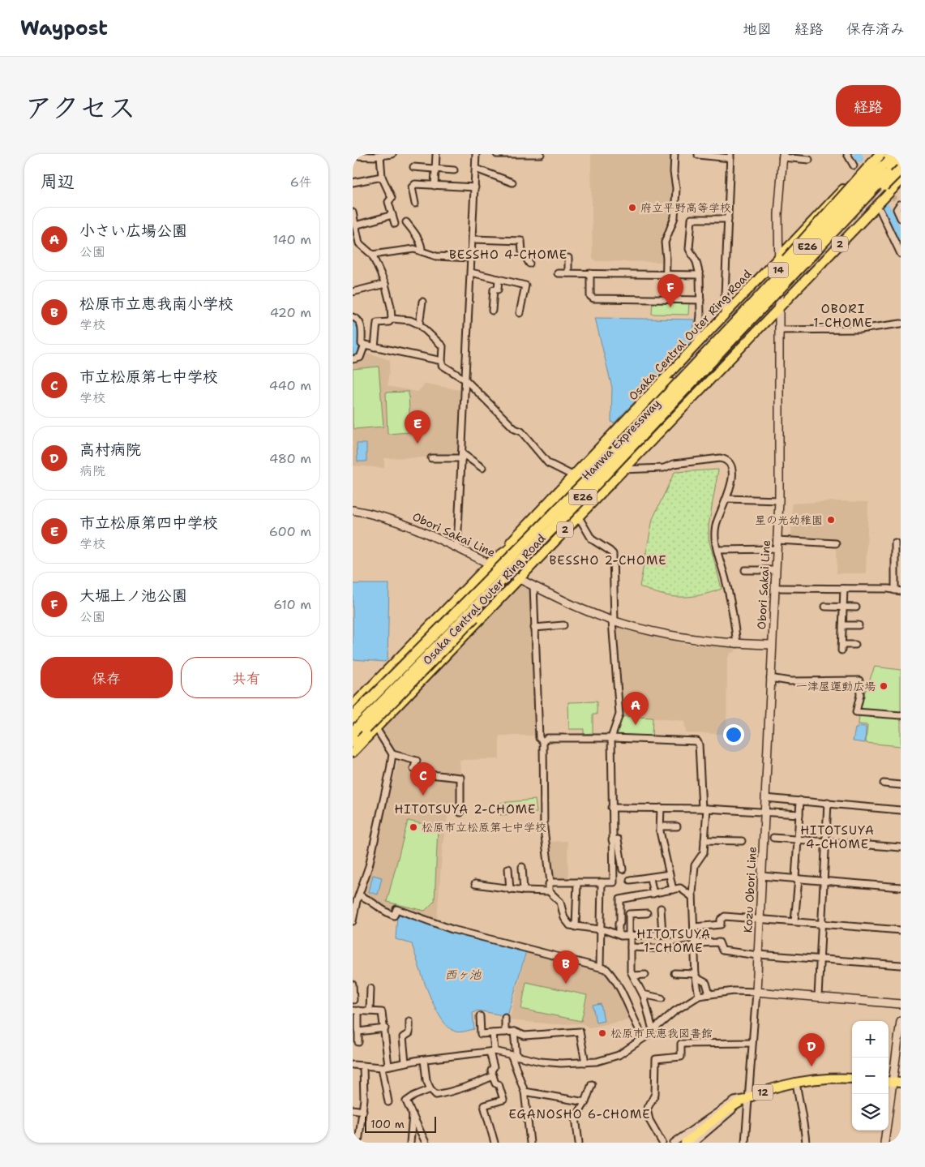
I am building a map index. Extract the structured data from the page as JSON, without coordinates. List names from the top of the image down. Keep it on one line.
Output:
{"streets":{"highway":["E26","14","Hanwa Expressway"],"main road":["2","Osaka Central Outer Ring Road","Obori Sakai Line","Kozu Obori Line","12"]},"crossings":[["E26","Hanwa Expressway"],["14","Hanwa Expressway"],["Osaka Central Outer Ring Road","Obori Sakai Line"],["Obori Sakai Line","Kozu Obori Line"]],"districts":["BESSHO 4-CHOME","OBORI 1-CHOME","BESSHO 2-CHOME","HITOTSUYA 2-CHOME","HITOTSUYA 4-CHOME","HITOTSUYA 1-CHOME","EGANOSHO 6-CHOME"],"water":["西ヶ池"],"places":["府立平野高等学校","星の光幼稚園","一津屋運動広場","松原市立松原第七中学校","松原市民恵我図書館"],"scale_bar":"100 m","page":{"header":"Waypost","nav":["地図","経路","保存済み"],"title":"アクセス","buttons":["経路",["保存","共有"]],"heading":["周辺","6件"],"list":[{"mark":"A","name":"小さい広場公園","note":"公園","value":"140 m"},{"mark":"B","name":"松原市立恵我南小学校","note":"学校","value":"420 m"},{"mark":"C","name":"市立松原第七中学校","note":"学校","value":"440 m"},{"mark":"D","name":"高村病院","note":"病院","value":"480 m"},{"mark":"E","name":"市立松原第四中学校","note":"学校","value":"600 m"},{"mark":"F","name":"大堀上ノ池公園","note":"公園","value":"610 m"}],"pins":["F","E","A","C","B","D"],"map_buttons":["+","−"],"scale":"100 m"}}
